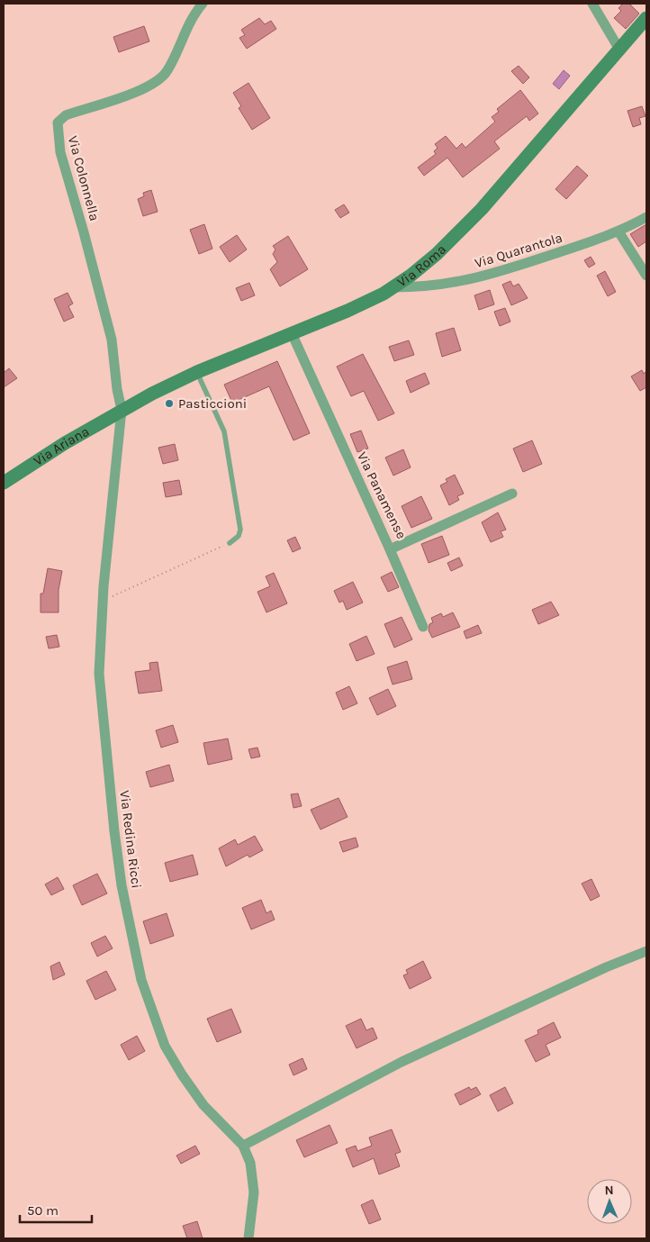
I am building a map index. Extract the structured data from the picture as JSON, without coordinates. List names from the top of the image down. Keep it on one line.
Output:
{"streets":{"main road":["Via Roma","Via Ariana"],"street":["Via Colonnella","Via Quarantola","Via Panamense","Via Redina Ricci"]},"crossings":[["Via Colonnella","Via Roma"],["Via Colonnella","Via Ariana"],["Via Colonnella","Via Redina Ricci"],["Via Quarantola","Via Roma"],["Via Roma","Via Ariana"],["Via Roma","Via Panamense"],["Via Roma","Via Redina Ricci"],["Via Ariana","Via Redina Ricci"]],"places":["Pasticcioni"],"scale_bar":"50 m","north":"top"}
